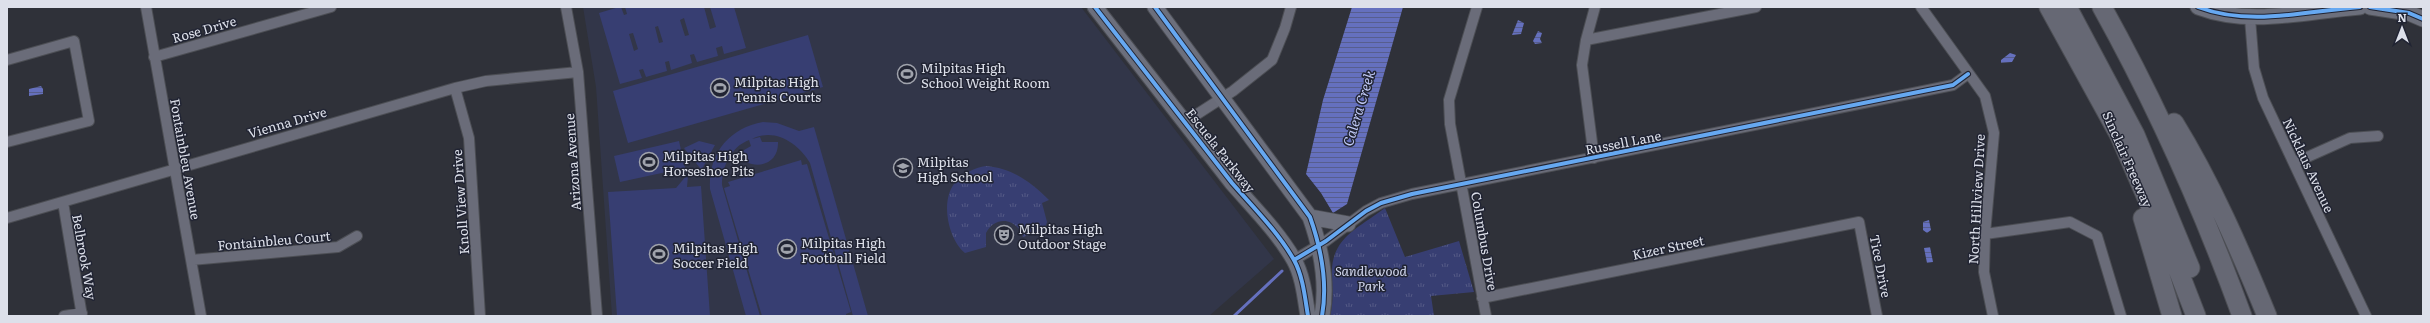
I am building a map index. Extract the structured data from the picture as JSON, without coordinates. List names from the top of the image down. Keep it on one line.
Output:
{"streets":{"highway":["Sinclair Freeway"],"street":["Rose Drive","Vienna Drive","Russell Lane","Escuela Parkway","Fontainbleu Avenue","Arizona Avenue","Nicklaus Avenue","North Hillview Drive","Knoll View Drive","Fontainbleu Court","Columbus Drive","Kizer Street","Belbrook Way","Tice Drive"]},"crossings":[["Rose Drive","Fontainbleu Avenue"],["Vienna Drive","Fontainbleu Avenue"],["Vienna Drive","Arizona Avenue"],["Vienna Drive","Knoll View Drive"],["Vienna Drive","Belbrook Way"],["Russell Lane","Escuela Parkway"],["Russell Lane","North Hillview Drive"],["Russell Lane","Columbus Drive"],["Fontainbleu Avenue","Fontainbleu Court"],["Columbus Drive","Kizer Street"],["Kizer Street","Tice Drive"]],"water":["Calera Creek"],"parks":["Sandlewood Park"],"places":{"sports":["Milpitas High School Weight Room","Milpitas High Tennis Courts","Milpitas High Horseshoe Pits","Milpitas High Football Field","Milpitas High Soccer Field"],"school or university":["Milpitas High School"],"theatre":["Milpitas High Outdoor Stage"]},"north":"top"}
